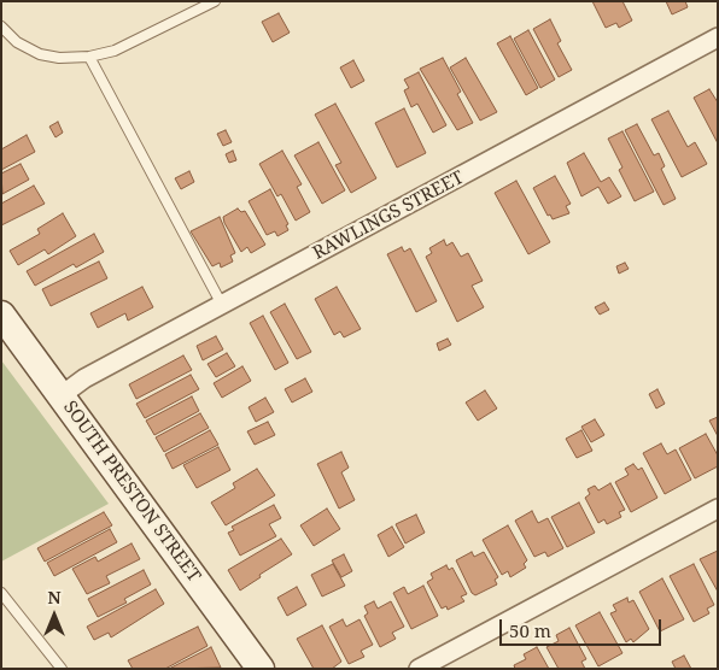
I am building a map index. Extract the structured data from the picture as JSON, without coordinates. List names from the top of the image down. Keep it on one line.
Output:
{"streets":{"main road":["SOUTH PRESTON STREET"],"street":["RAWLINGS STREET"]},"crossings":[["RAWLINGS STREET","SOUTH PRESTON STREET"]],"scale_bar":"50 m","north":"top"}
